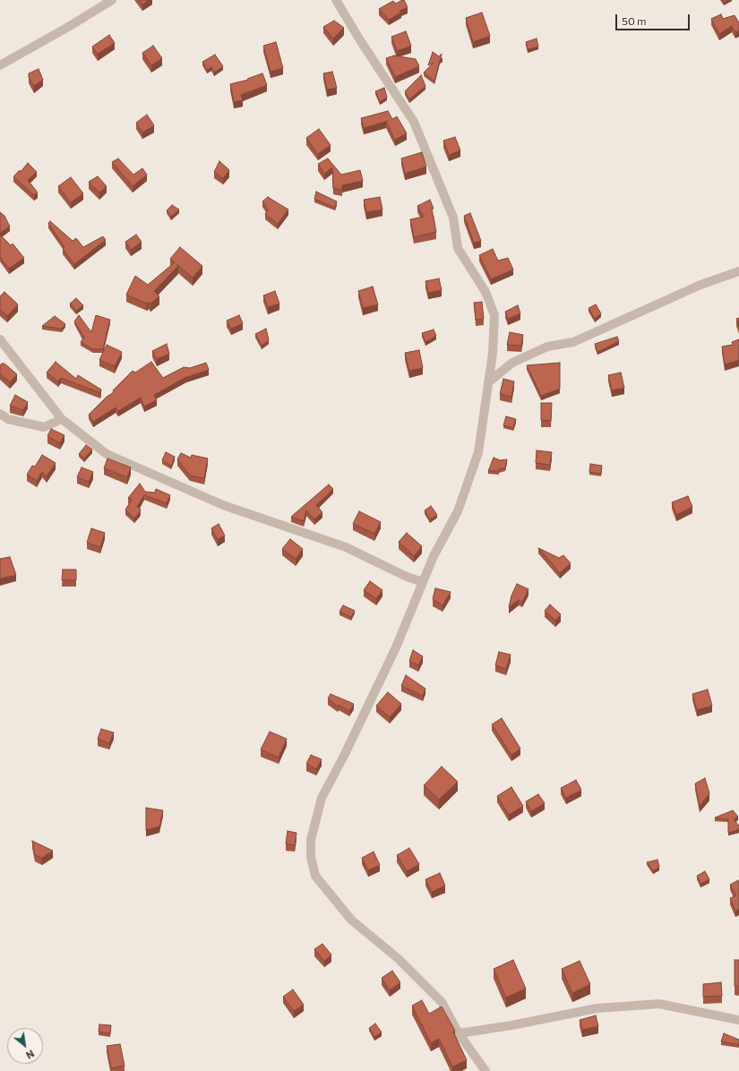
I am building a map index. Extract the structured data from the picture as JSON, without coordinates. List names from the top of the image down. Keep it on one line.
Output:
{"scale_bar":"50 m","north":"bottom right"}
